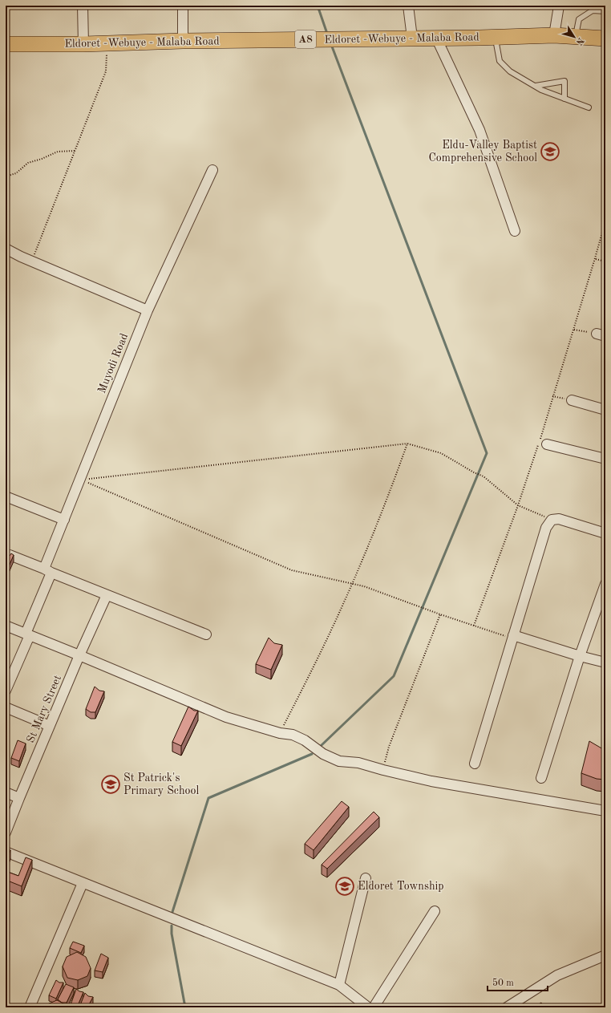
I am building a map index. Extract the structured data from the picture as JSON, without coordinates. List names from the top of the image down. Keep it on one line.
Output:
{"streets":{"highway":["Eldoret -Webuye - Malaba Road","A8"],"street":["Muyodi Road","St Mary Street"]},"places":{"school or university":["Eldu-Valley Baptist Comprehensive School","St Patrick's Primary School","Eldoret Township"]},"scale_bar":"50 m","north":"bottom right"}
